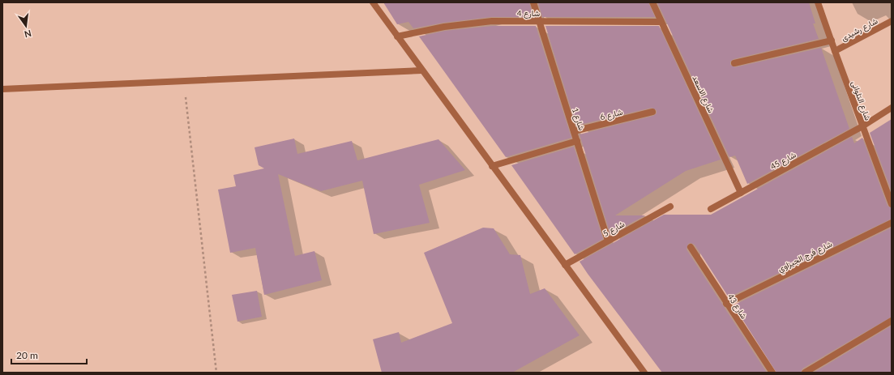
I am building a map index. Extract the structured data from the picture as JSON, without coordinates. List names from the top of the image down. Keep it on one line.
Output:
{"streets":{"street":["شارع 4","شارع رشيدى","شارع الاسعد","شارع التلوانى","شارع 6","شارع 1","شارع 45","شارع 5","شارع فرج الجيزاوي","شارع 43"]},"crossings":[["شارع 4","شارع الاسعد"],["شارع 4","شارع 1"],["شارع رشيدى","شارع التلوانى"],["شارع الاسعد","شارع 45"],["شارع التلوانى","شارع 45"],["شارع 6","شارع 1"],["شارع 1","شارع 5"],["شارع فرج الجيزاوي","شارع 43"]],"scale_bar":"20 m","north":"bottom"}
